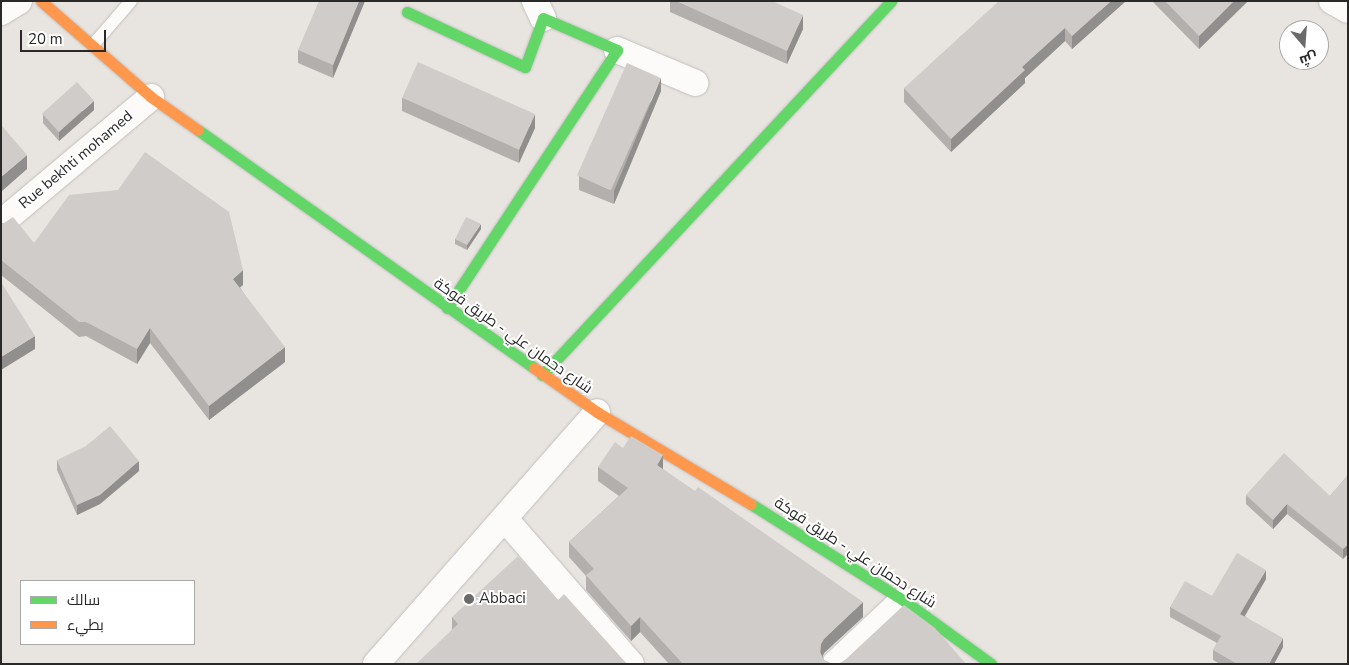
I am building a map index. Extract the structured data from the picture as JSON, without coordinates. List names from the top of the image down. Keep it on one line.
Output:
{"streets":{"main road":["شارع دحمان علي - طريق فوكة"],"street":["Rue bekhti mohamed"]},"crossings":[["Rue bekhti mohamed","شارع دحمان علي - طريق فوكة"]],"places":["Abbaci"],"legend":["سالك","بطيء"],"scale_bar":"20 m","north":"bottom"}
